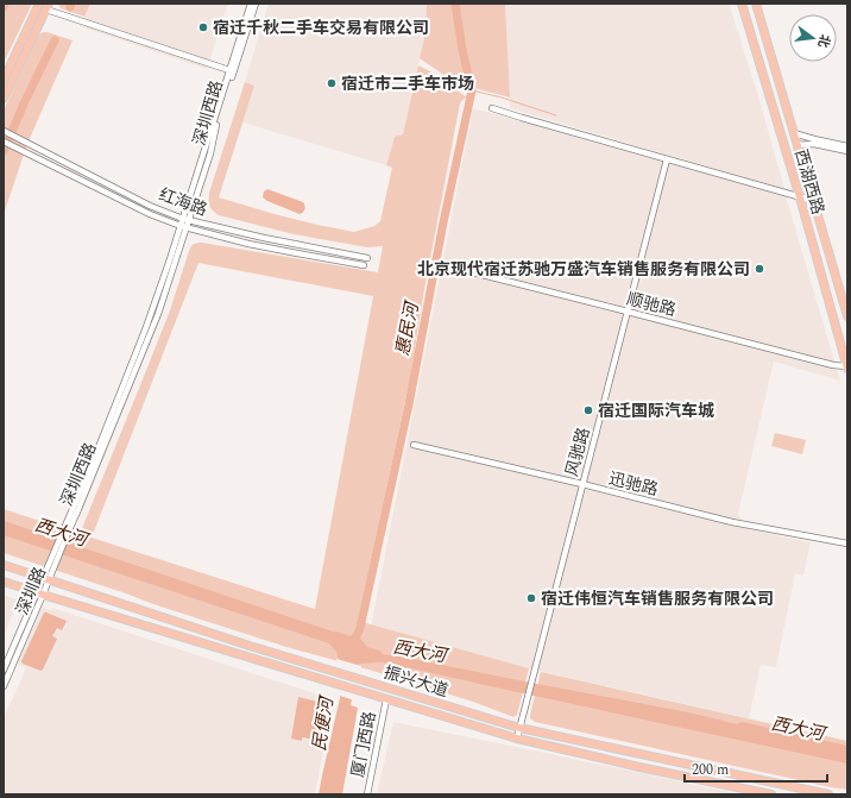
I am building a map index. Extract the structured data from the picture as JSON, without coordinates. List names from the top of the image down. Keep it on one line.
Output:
{"streets":{"main road":["西湖西路","振兴大道"],"street":["深圳西路","红海路","顺驰路","风驰路","迅驰路","深圳路","厦门西路"]},"crossings":[["深圳西路","红海路"],["深圳西路","深圳路"],["西湖西路","顺驰路"],["顺驰路","风驰路"],["风驰路","迅驰路"],["风驰路","振兴大道"],["深圳路","振兴大道"],["振兴大道","厦门西路"]],"water":["惠民河","西大河","民便河"],"places":["宿迁千秋二手车交易有限公司","宿迁市二手车市场","北京现代宿迁苏驰万盛汽车销售服务有限公司","宿迁国际汽车城","宿迁伟恒汽车销售服务有限公司"],"scale_bar":"200 m","north":"right"}
